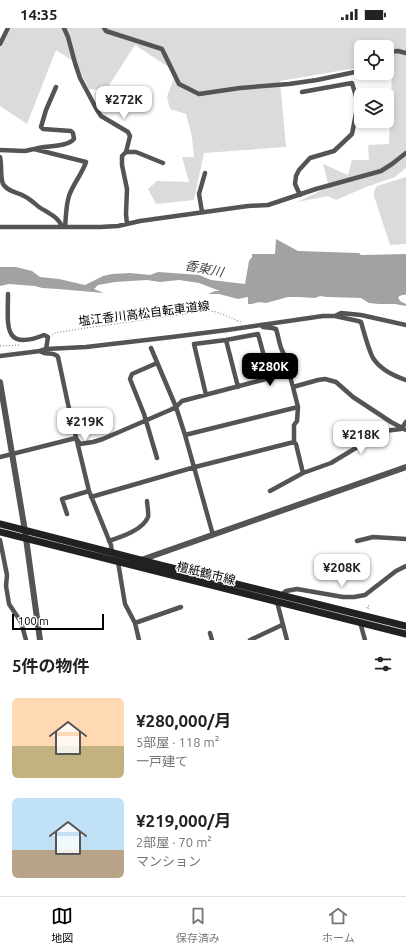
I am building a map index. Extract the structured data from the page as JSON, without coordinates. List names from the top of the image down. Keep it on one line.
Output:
{"streets":{"main road":["檀紙鶴市線"],"path":["塩江香川高松自転車道線"]},"water":["香東川"],"scale_bar":"100 m","page":{"status":"14:35","price":["¥272K","¥280K","¥219K","¥218K","¥208K"],"scale":"100 m","heading":"5件の物件","list":[{"name":"¥280,000/月","note":"5部屋 · 118 m² · 一戸建て"},{"name":"¥219,000/月","note":"2部屋 · 70 m² · マンション"}],"tabs":["地図","保存済み","ホーム"]}}
